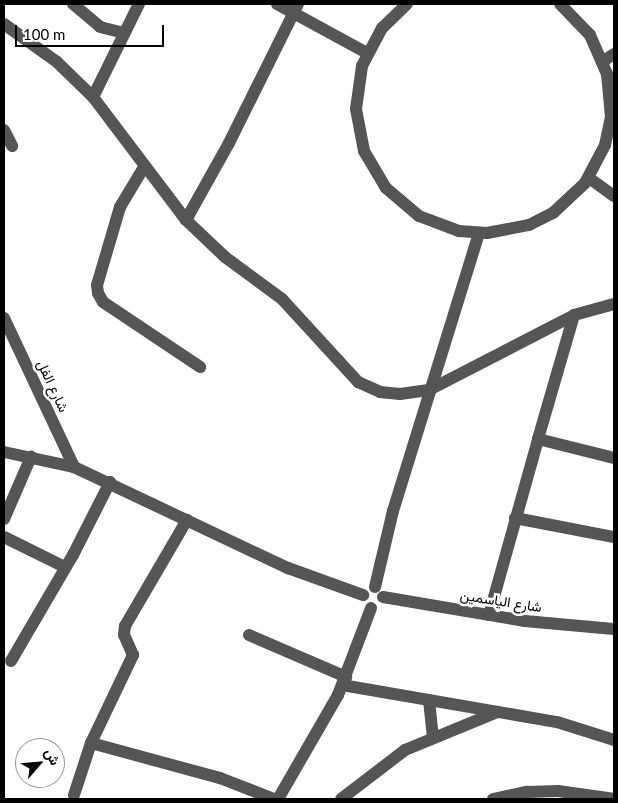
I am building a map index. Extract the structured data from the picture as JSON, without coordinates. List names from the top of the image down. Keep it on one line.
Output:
{"streets":{"street":["شارع الفل","شارع الياسمين"]},"scale_bar":"100 m","north":"top right"}
